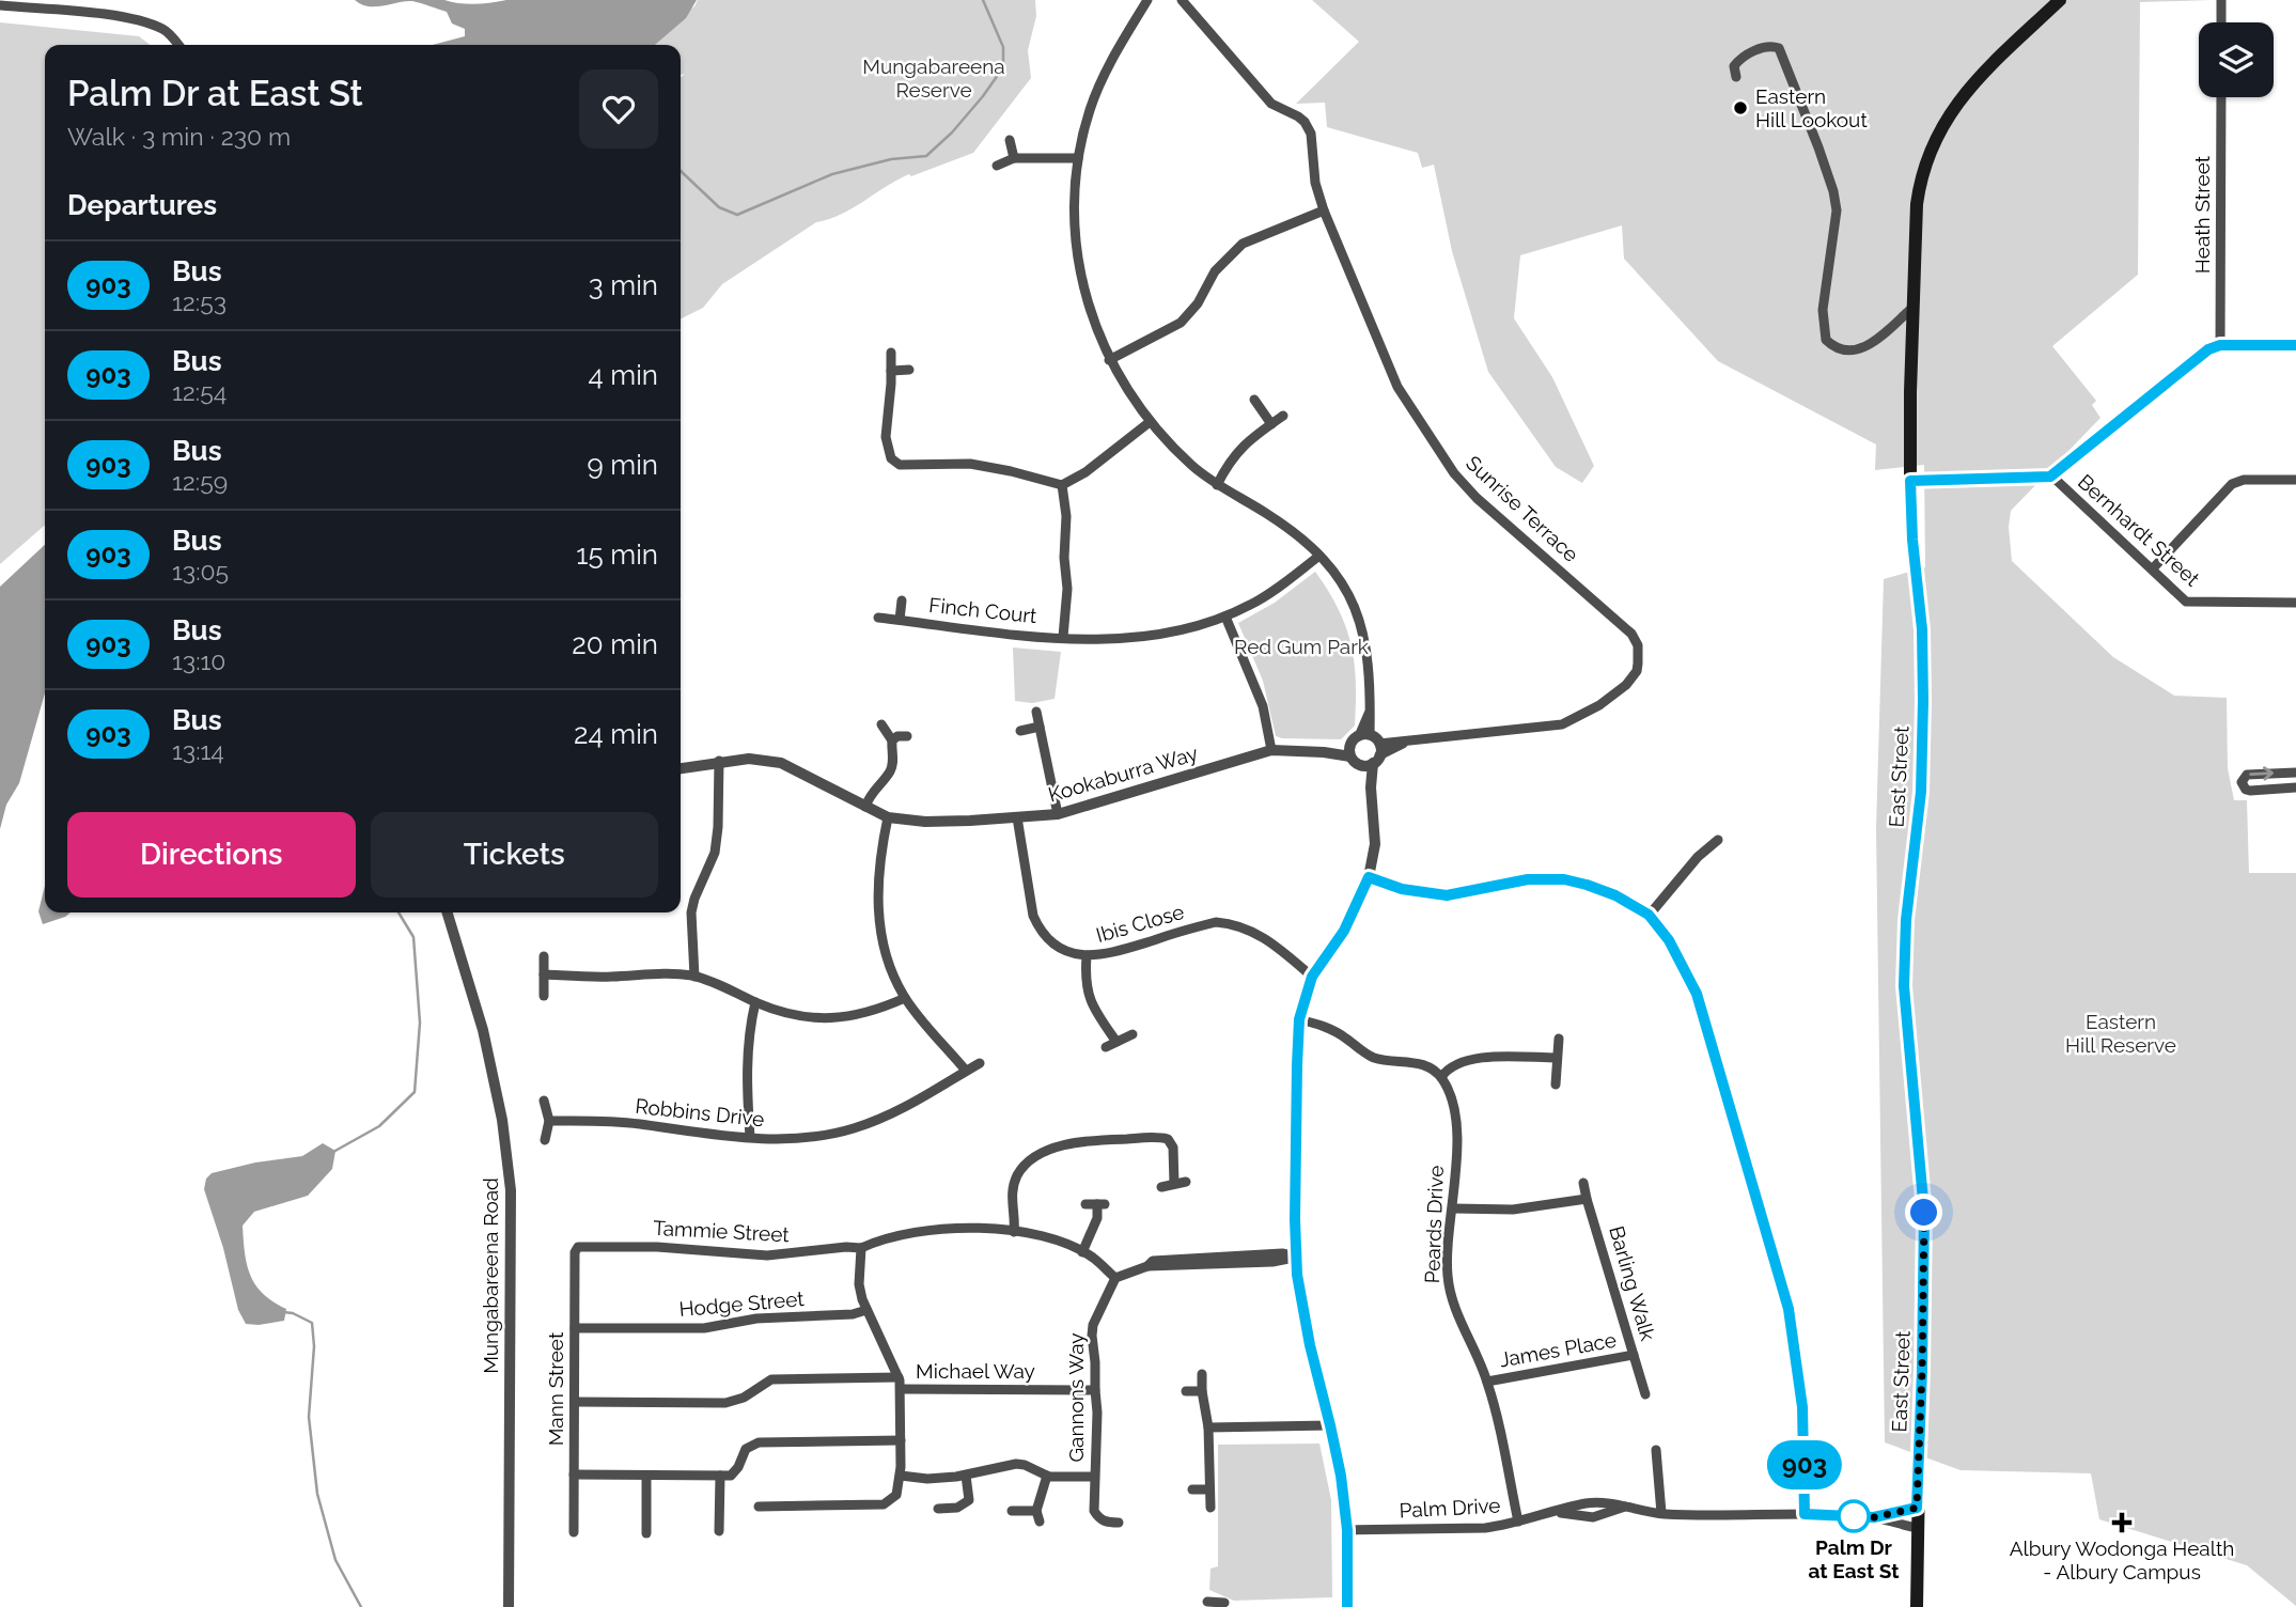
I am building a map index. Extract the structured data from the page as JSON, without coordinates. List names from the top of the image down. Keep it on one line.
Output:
{"streets":{"main road":["East Street"],"street":["Heath Street","Sunrise Terrace","Bernhardt Street","Finch Court","Kookaburra Way","Ibis Close","Robbins Drive","Peards Drive","Tammie Street","Mungabareena Road","Barling Walk","Hodge Street","James Place","Michael Way","Mann Street","Gannons Way","Palm Drive"]},"crossings":[["Sunrise Terrace","Kookaburra Way"],["Kookaburra Way","Ibis Close"],["East Street","Palm Drive"],["Peards Drive","James Place"],["Peards Drive","Palm Drive"],["Tammie Street","Mann Street"],["Barling Walk","James Place"],["Hodge Street","Mann Street"],["Michael Way","Gannons Way"]],"parks":["Mungabareena Reserve","Red Gum Park","Eastern Hill Reserve"],"places":{"other":["Eastern Hill Lookout","Palm Dr at East St"],"health":["Albury Wodonga Health - Albury Campus"]},"lines":["bus line 903"],"page":{"on_map":"903","heading":[["Palm Dr at East St","Walk · 3 min · 230 m"],"Departures"],"list":[{"mark":"903","name":"Bus","note":"12:53","value":"3 min"},{"mark":"903","name":"Bus","note":"12:54","value":"4 min"},{"mark":"903","name":"Bus","note":"12:59","value":"9 min"},{"mark":"903","name":"Bus","note":"13:05","value":"15 min"},{"mark":"903","name":"Bus","note":"13:10","value":"20 min"},{"mark":"903","name":"Bus","note":"13:14","value":"24 min"}],"buttons":["Directions","Tickets"]}}
